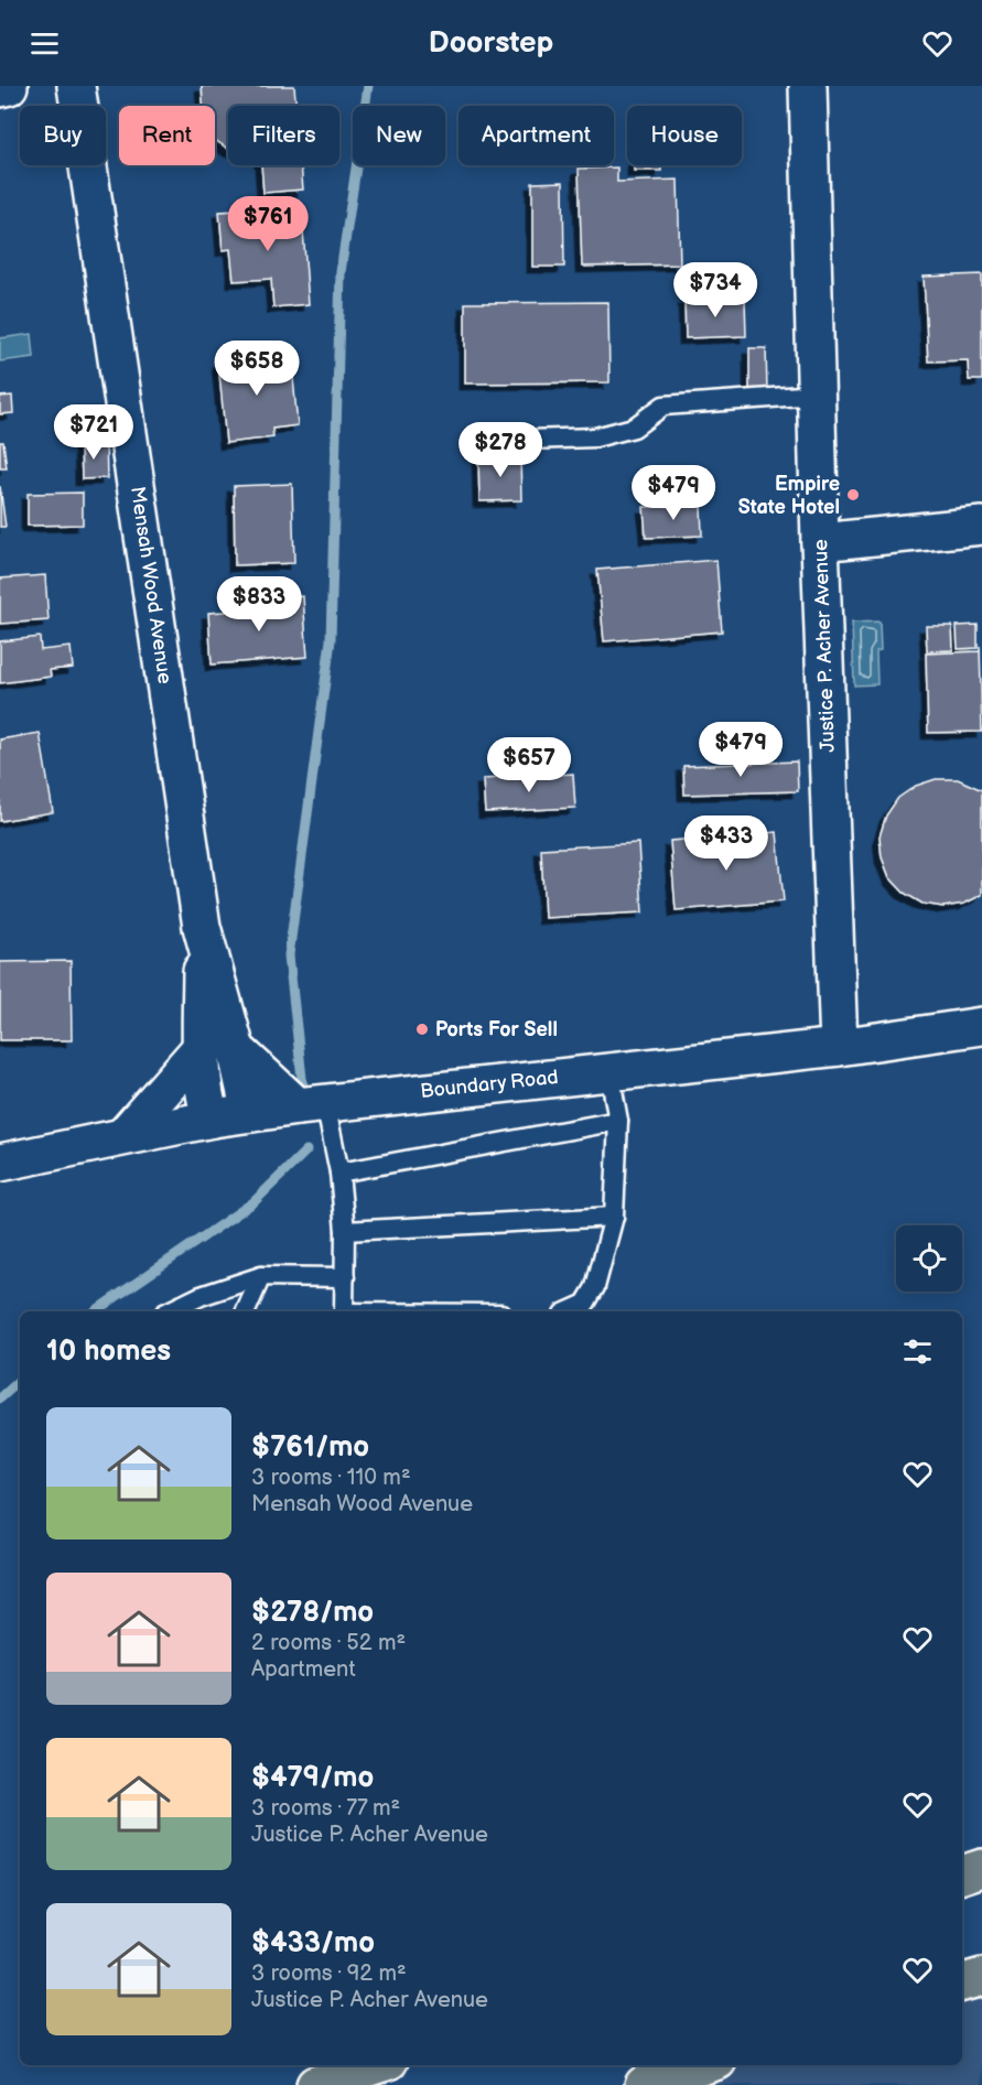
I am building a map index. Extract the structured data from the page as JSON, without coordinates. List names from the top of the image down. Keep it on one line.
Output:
{"streets":{"street":["Mensah Wood Avenue","Justice P. Acher Avenue","Boundary Road"]},"crossings":[["Mensah Wood Avenue","Boundary Road"],["Justice P. Acher Avenue","Boundary Road"]],"places":["Empire State Hotel","Ports For Sell"],"page":{"header":"Doorstep","chip":["Buy","Rent","Filters","New","Apartment","House"],"price":["$761","$734","$658","$721","$278","$479","$833","$479","$657","$433"],"heading":"10 homes","list":[{"name":"$761/mo","note":"3 rooms · 110 m² · Mensah Wood Avenue"},{"name":"$278/mo","note":"2 rooms · 52 m² · Apartment"},{"name":"$479/mo","note":"3 rooms · 77 m² · Justice P. Acher Avenue"},{"name":"$433/mo","note":"3 rooms · 92 m² · Justice P. Acher Avenue"}]}}
